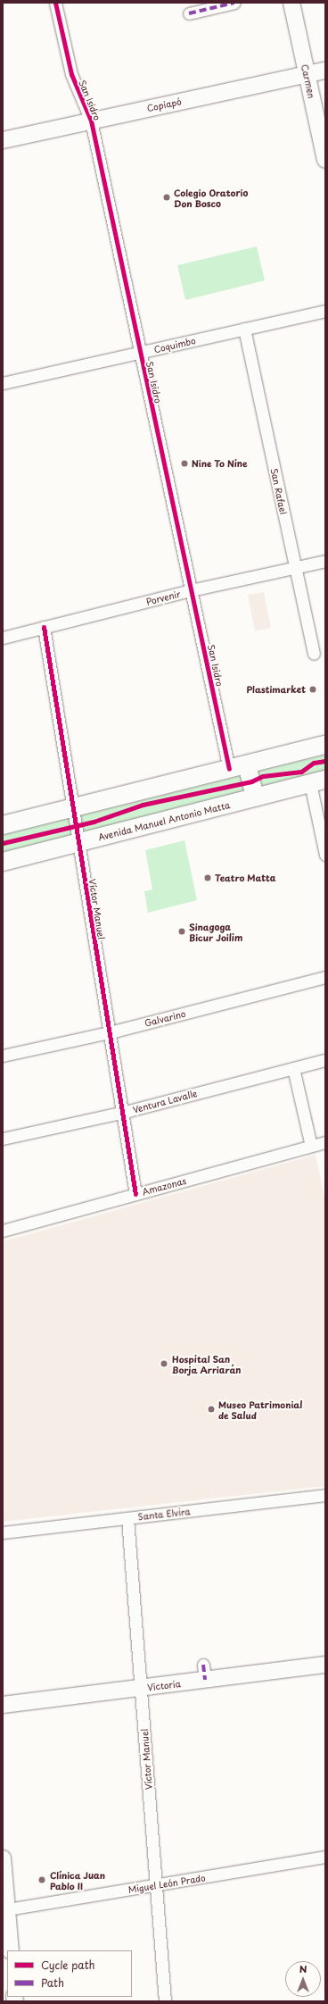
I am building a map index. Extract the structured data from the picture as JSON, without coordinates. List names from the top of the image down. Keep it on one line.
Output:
{"streets":{"main road":["Avenida Manuel Antonio Matta"],"street":["Carmen","San Isidro","Copiapó","Coquimbo","San Rafael","Porvenir","Víctor Manuel","Galvarino","Ventura Lavalle","Amazonas","Santa Elvira","Victoria","Miguel León Prado"]},"crossings":[["Carmen","Copiapó"],["San Isidro","Copiapó"],["San Isidro","Coquimbo"],["San Isidro","Porvenir"],["Coquimbo","San Rafael"],["San Rafael","Porvenir"],["Porvenir","Víctor Manuel"],["Avenida Manuel Antonio Matta","Víctor Manuel"],["Víctor Manuel","Galvarino"],["Víctor Manuel","Ventura Lavalle"],["Víctor Manuel","Amazonas"],["Víctor Manuel","Santa Elvira"],["Víctor Manuel","Victoria"],["Víctor Manuel","Miguel León Prado"]],"places":["Colegio Oratorio Don Bosco","Nine To Nine","Plastimarket","Teatro Matta","Sinagoga Bicur Joilim","Hospital San Borja Arriarán","Museo Patrimonial de Salud","Clínica Juan Pablo II"],"legend":["Cycle path","Path"],"north":"top"}
